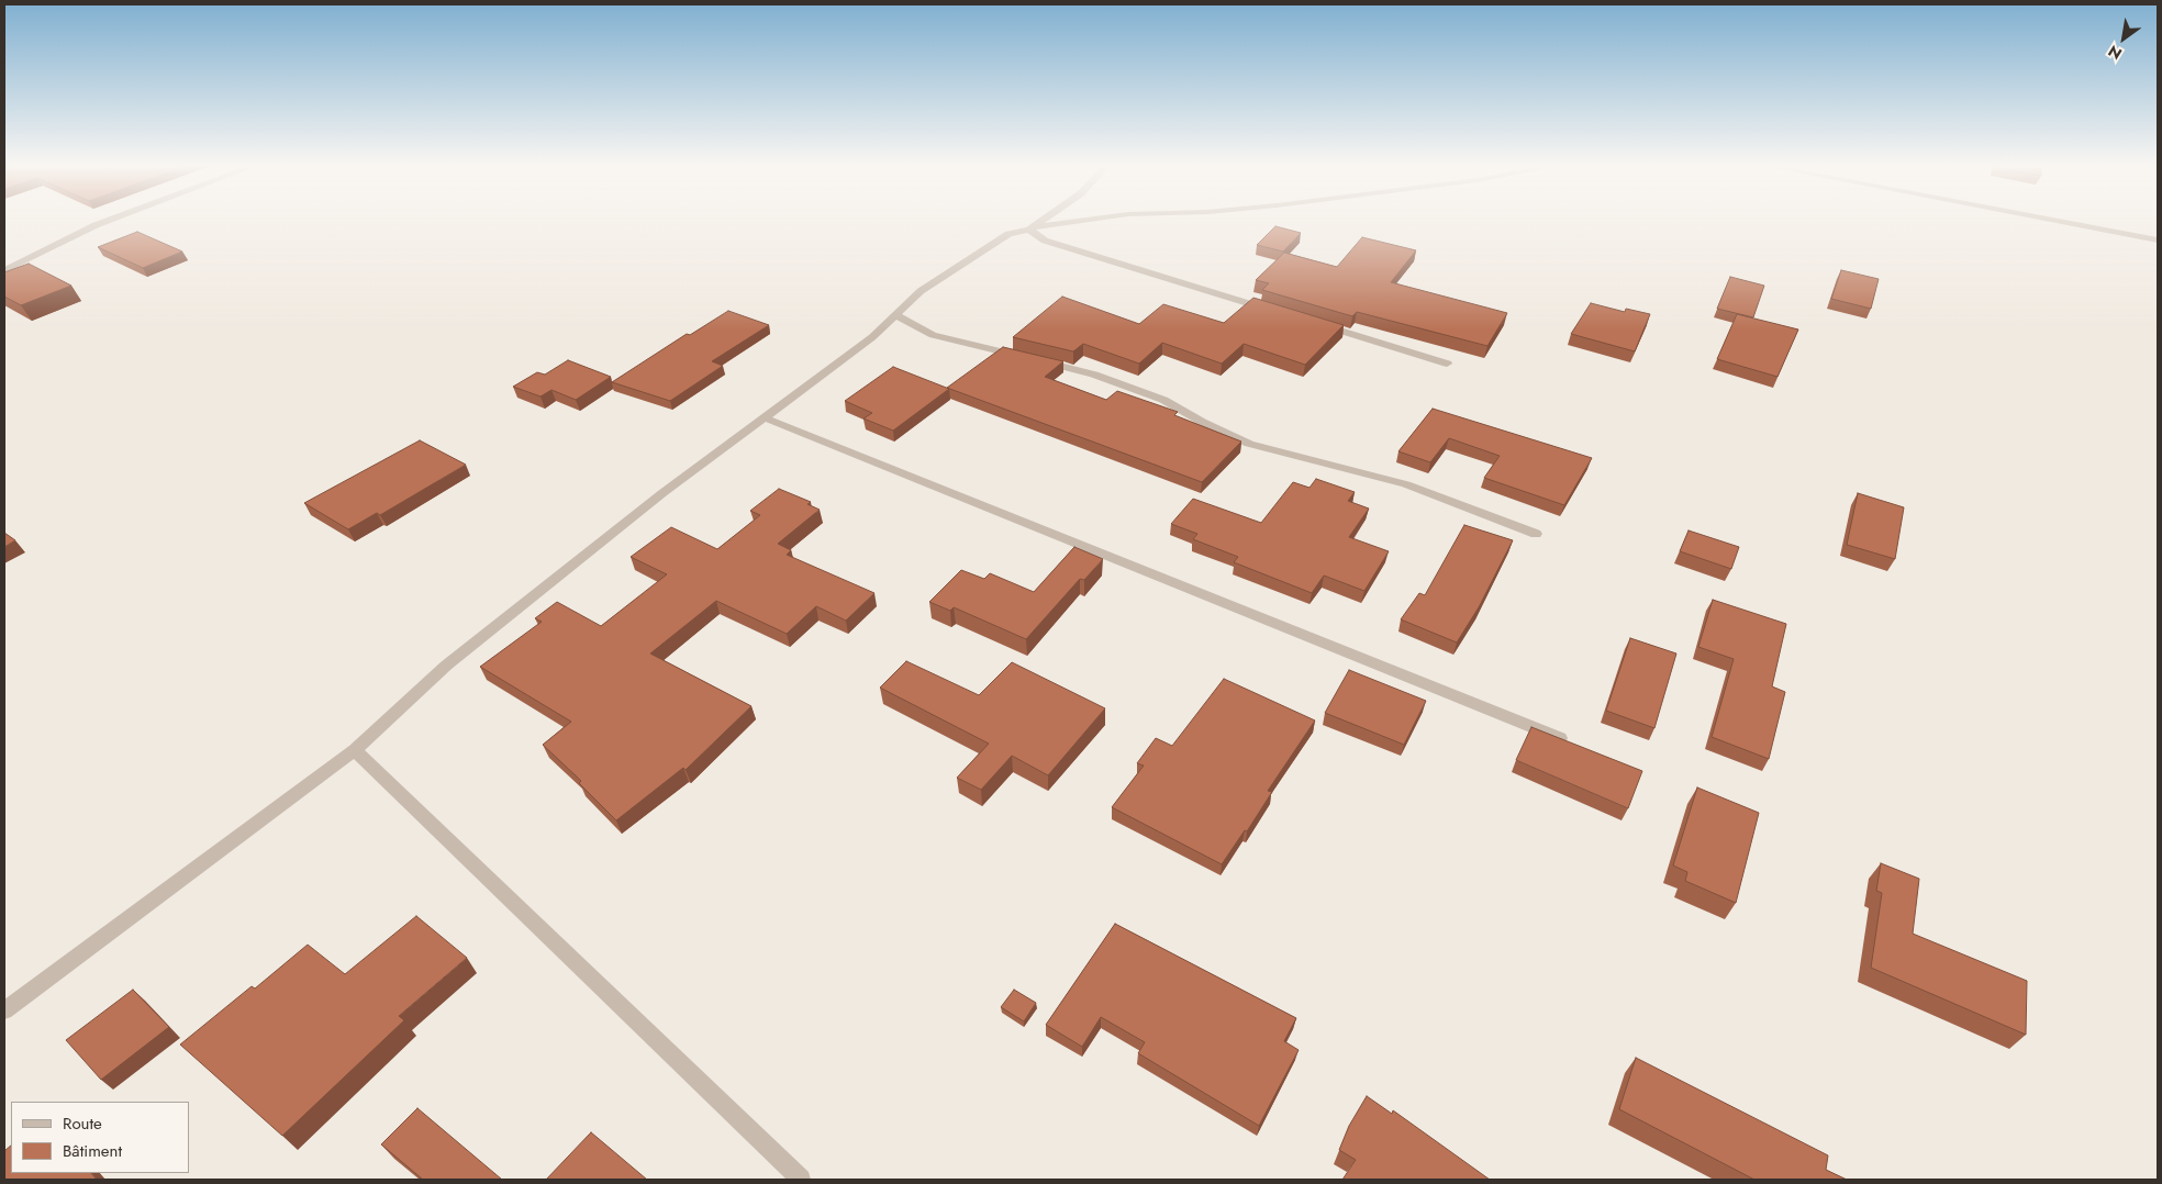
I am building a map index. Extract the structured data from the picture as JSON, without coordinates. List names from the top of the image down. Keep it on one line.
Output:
{"legend":["Route","Bâtiment"],"north":"bottom left"}
